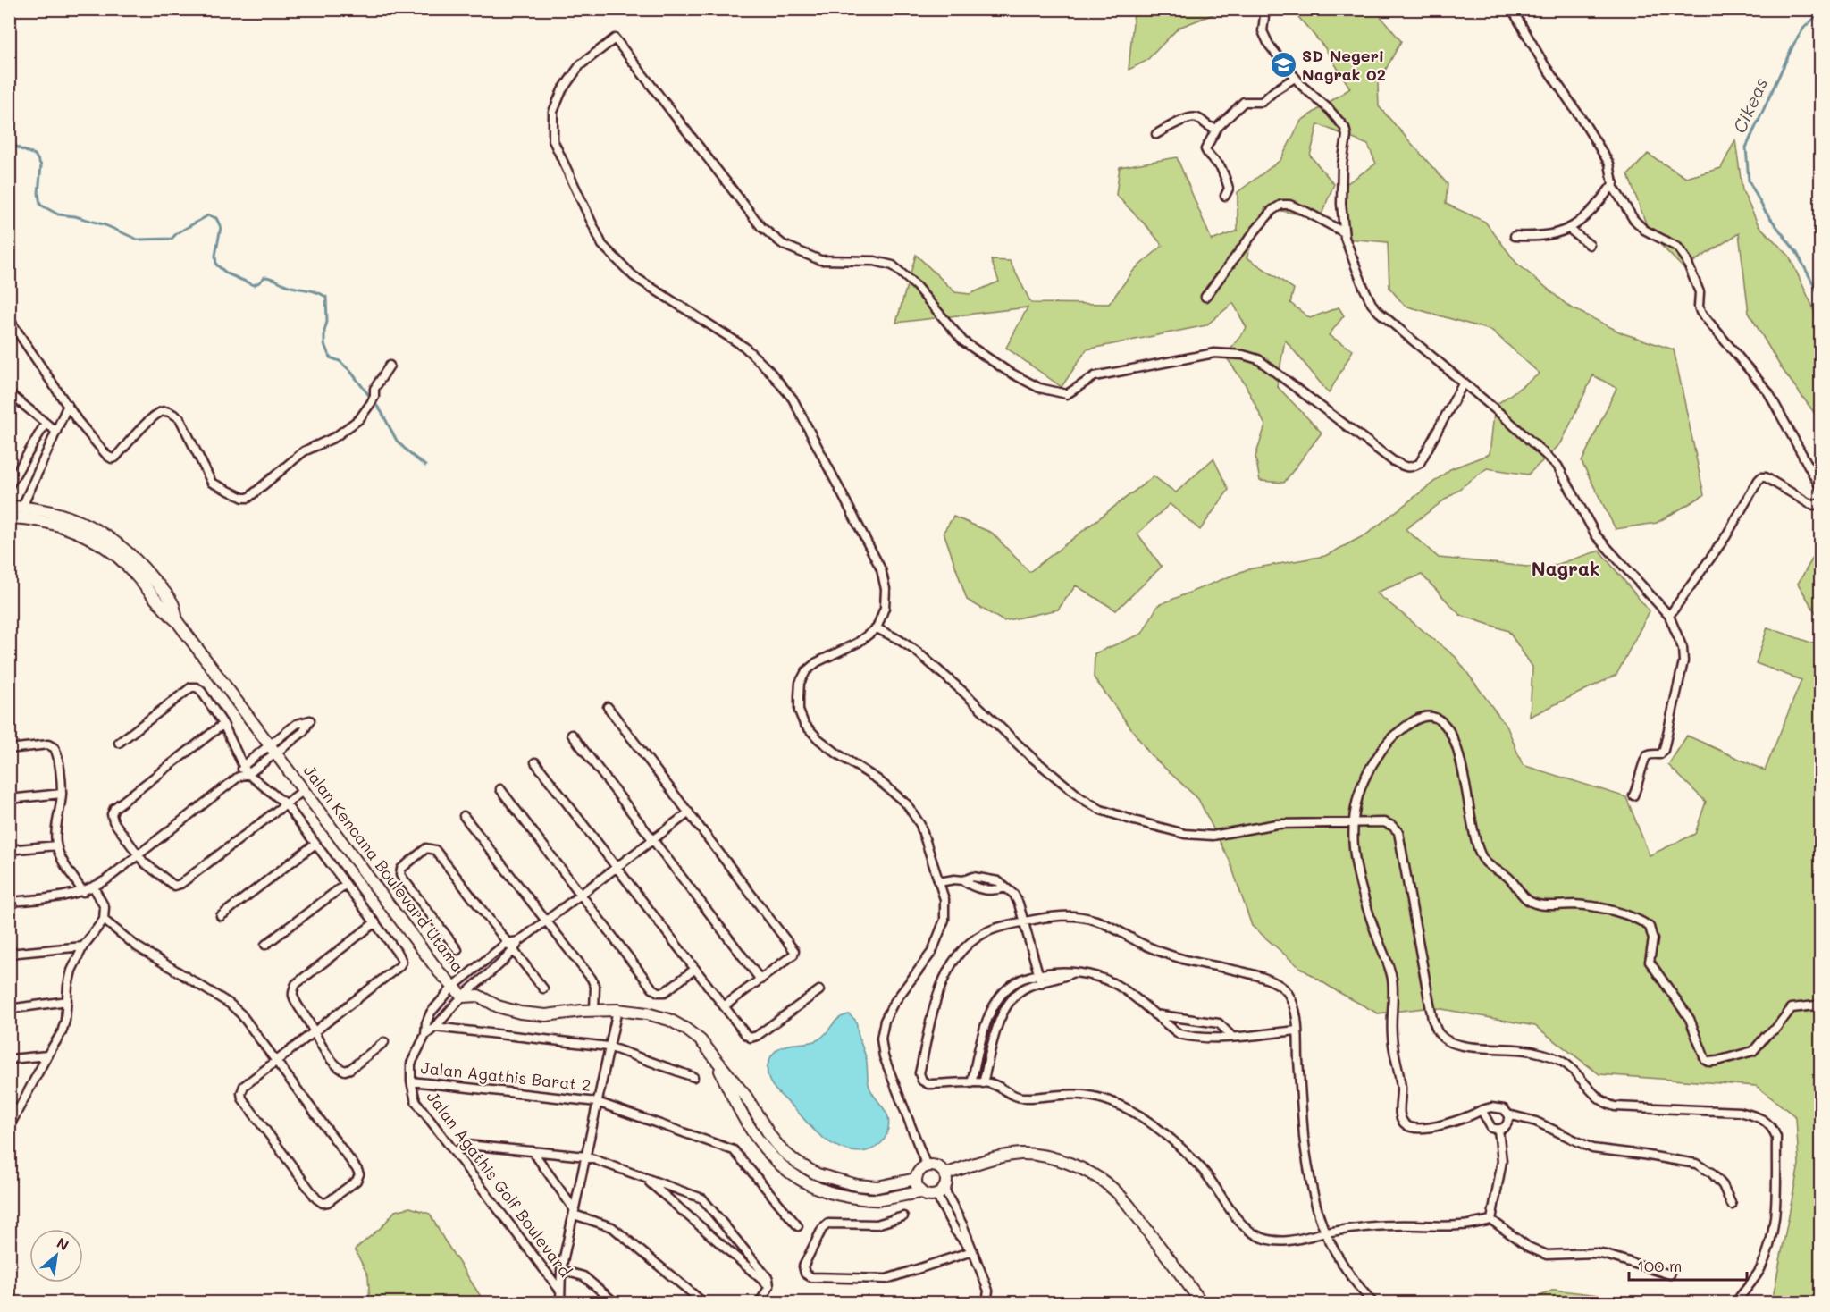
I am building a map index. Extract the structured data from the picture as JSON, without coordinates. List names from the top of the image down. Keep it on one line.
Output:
{"streets":{"street":["Jalan Kencana Boulevard Utama","Jalan Agathis Barat 2","Jalan Agathis Golf Boulevard"]},"crossings":[["Jalan Agathis Barat 2","Jalan Agathis Golf Boulevard"]],"districts":["Nagrak"],"water":["Cikeas"],"places":{"school or university":["SD Negeri Nagrak 02"]},"scale_bar":"100 m","north":"top right"}
